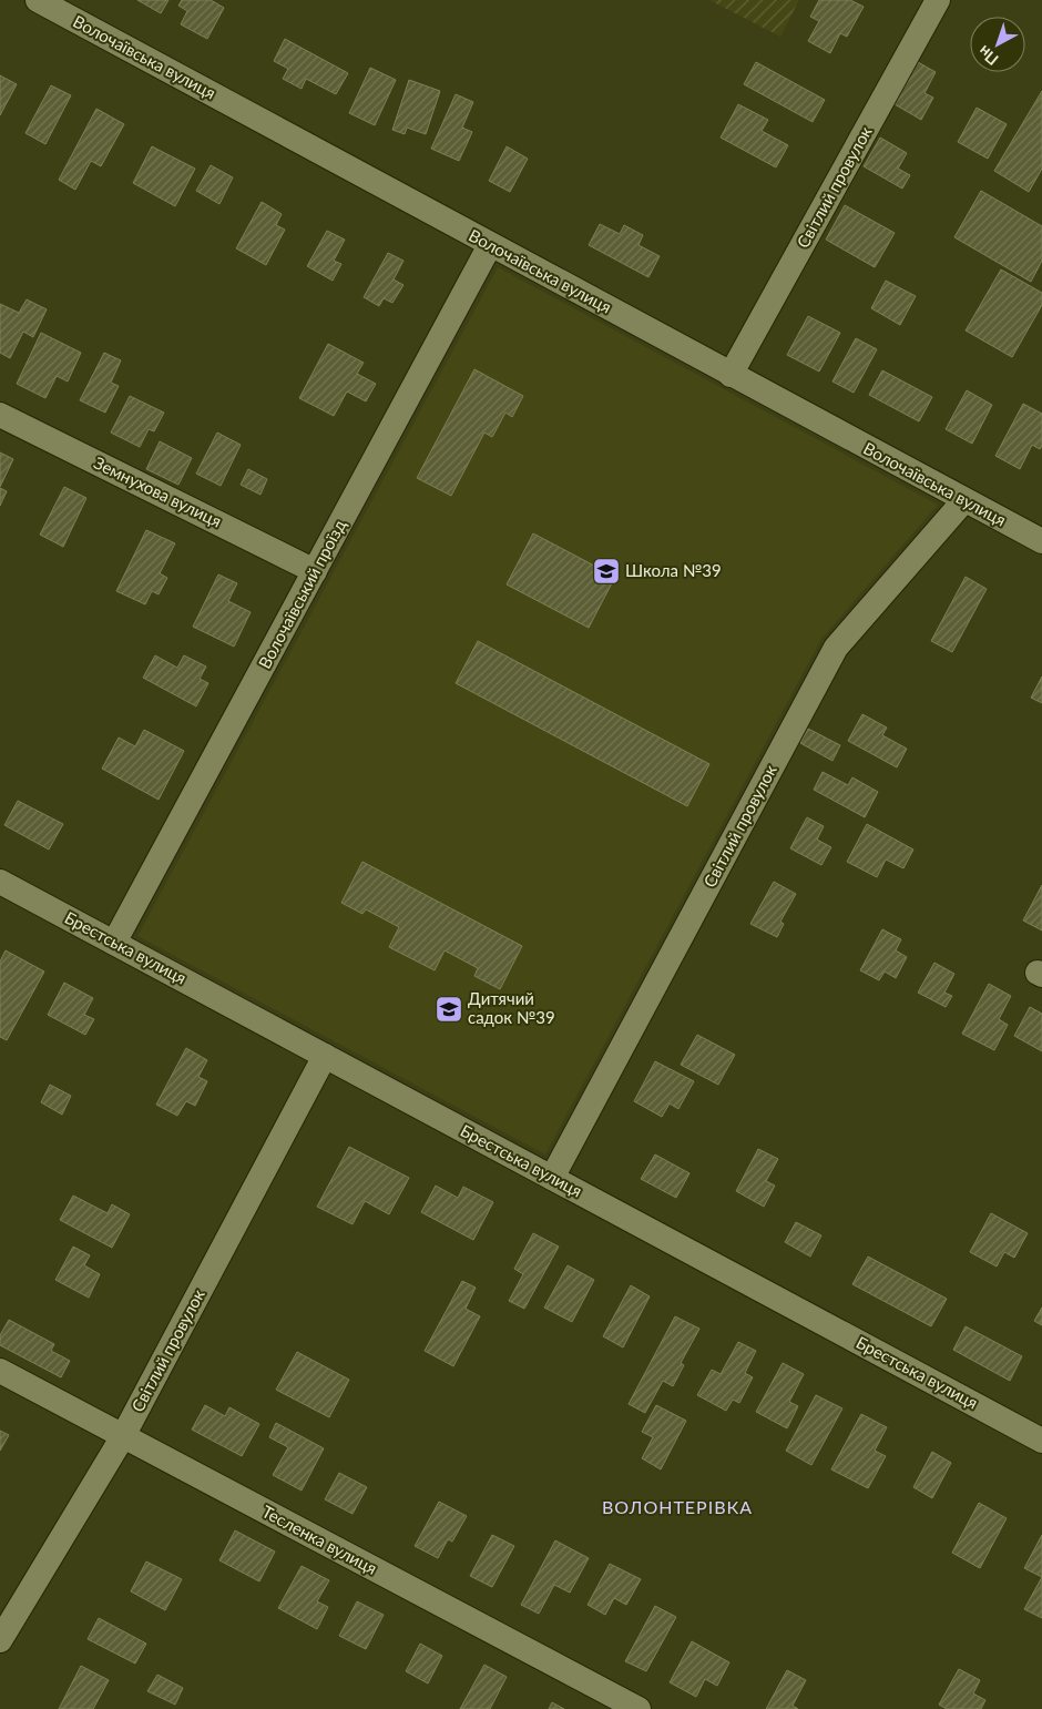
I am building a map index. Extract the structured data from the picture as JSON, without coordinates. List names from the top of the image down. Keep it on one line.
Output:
{"streets":{"street":["Волочаївська вулиця","Світлий провулок","Земнухова вулиця","Волочаївський проїзд","Брестська вулиця","Тесленка вулиця"]},"crossings":[["Волочаївська вулиця","Світлий провулок"],["Волочаївська вулиця","Волочаївський проїзд"],["Світлий провулок","Брестська вулиця"],["Світлий провулок","Тесленка вулиця"],["Земнухова вулиця","Волочаївський проїзд"],["Волочаївський проїзд","Брестська вулиця"]],"districts":["ВОЛОНТЕРІВКА"],"places":{"school or university":["Школа №39","Дитячий садок №39"]},"north":"bottom left"}
